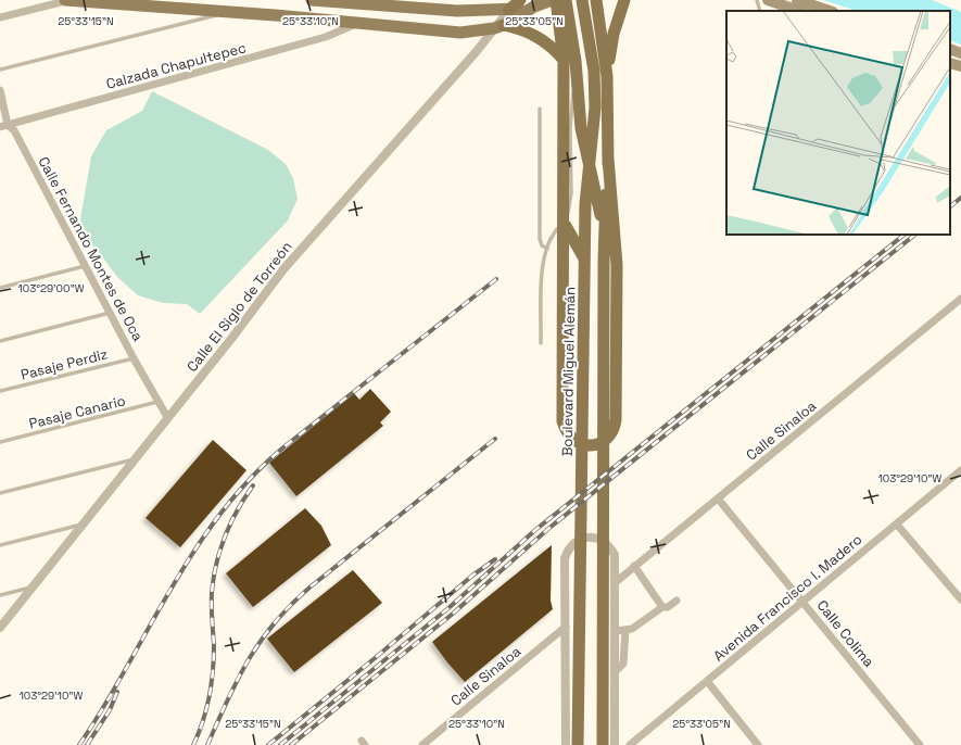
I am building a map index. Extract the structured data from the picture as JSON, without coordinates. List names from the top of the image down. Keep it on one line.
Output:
{"streets":{"highway":["Boulevard Miguel Alemán"],"street":["Calzada Chapultepec","Calle Fernando Montes de Oca","Calle El Siglo de Torreón","Calle Sinaloa","Avenida Francisco I. Madero","Calle Colima"],"lane":["Pasaje Perdiz","Pasaje Canario"]},"crossings":[["Calzada Chapultepec","Calle Fernando Montes de Oca"],["Calle Fernando Montes de Oca","Calle El Siglo de Torreón"],["Calle Fernando Montes de Oca","Pasaje Perdiz"],["Calle Fernando Montes de Oca","Pasaje Canario"],["Calle Sinaloa","Calle Colima"],["Avenida Francisco I. Madero","Calle Colima"]],"coordinates":["25°33'15\"N","25°33'10\"N","25°33'05\"N","103°29'00\"W","103°29'10\"W"]}
